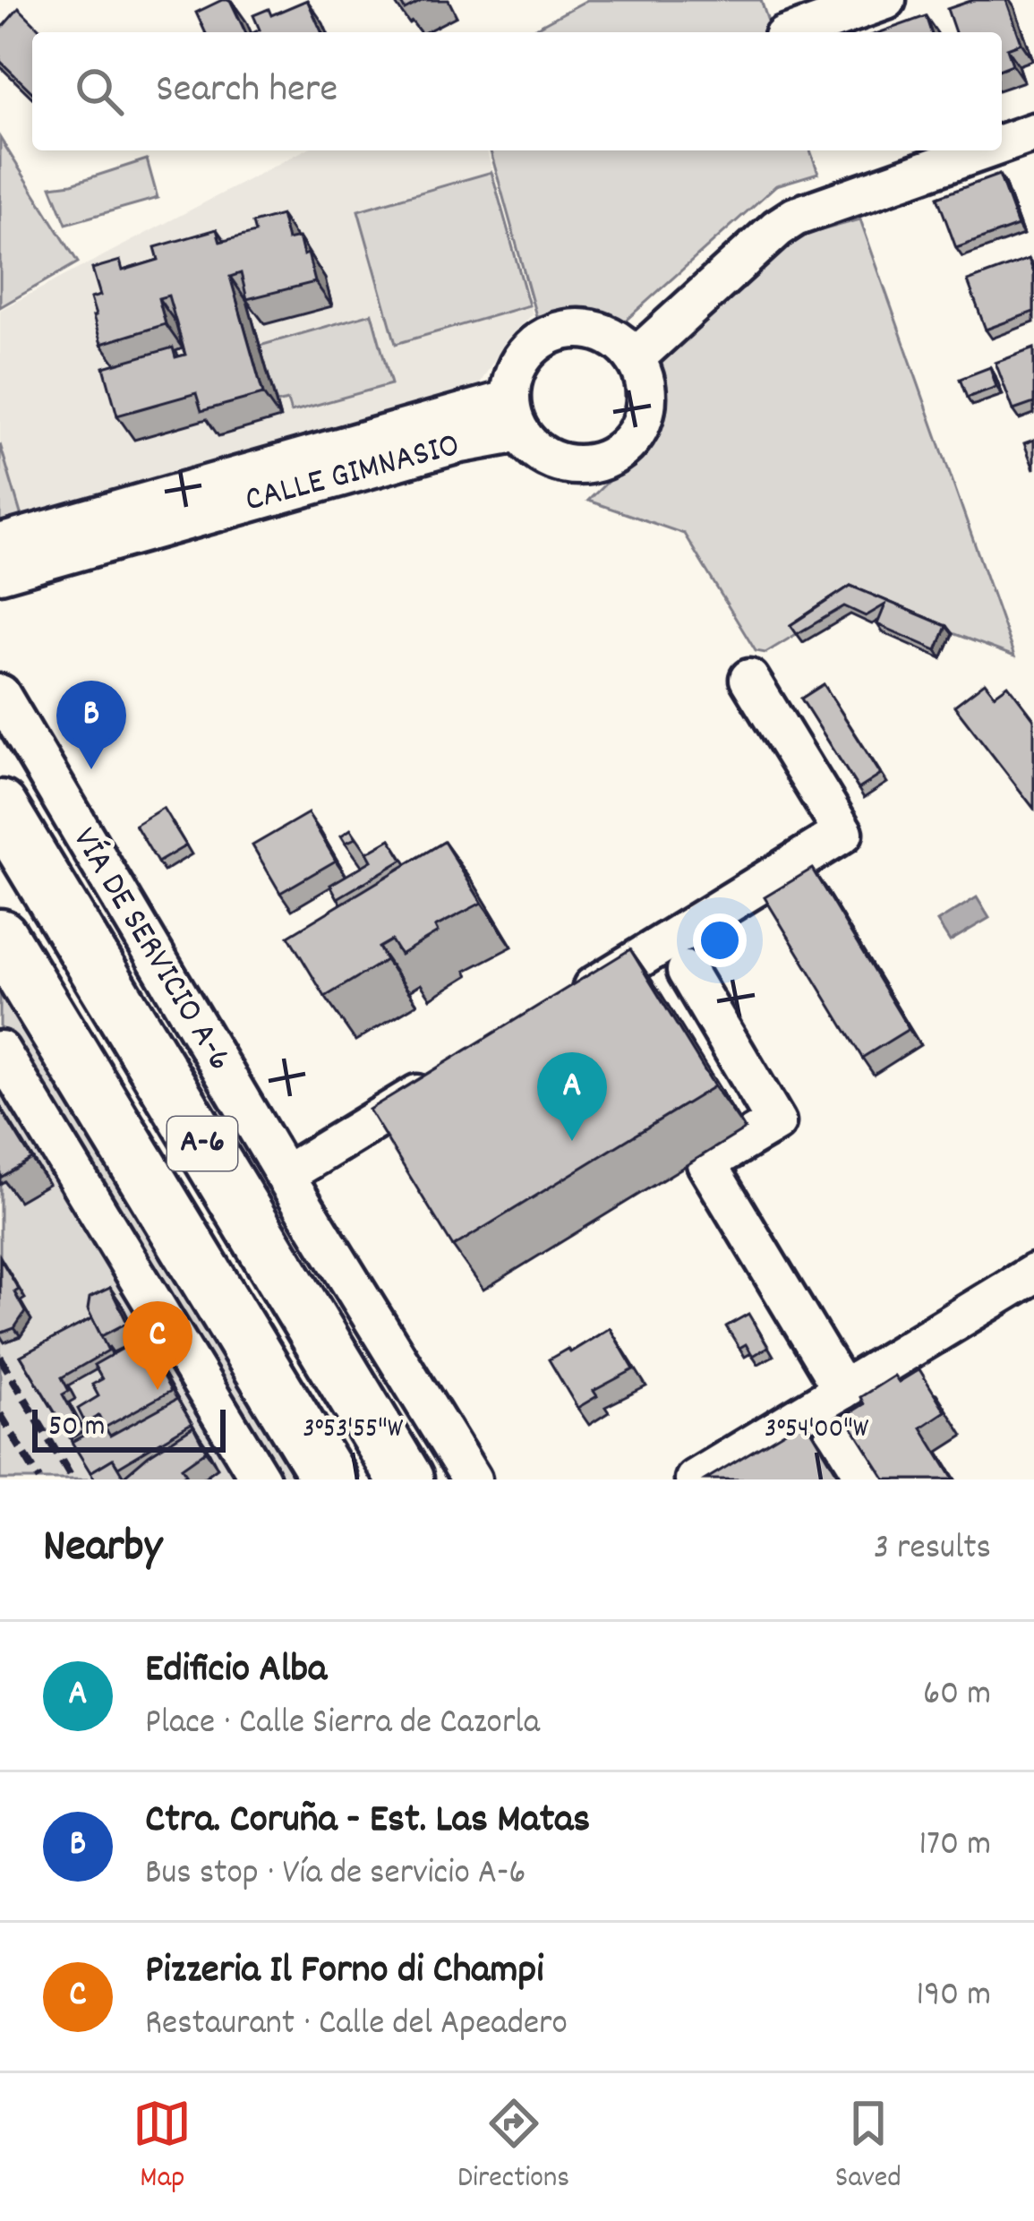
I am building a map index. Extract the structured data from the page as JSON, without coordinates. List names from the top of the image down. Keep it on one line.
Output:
{"streets":{"highway":["A-6"],"street":["CALLE GIMNASIO","VÍA DE SERVICIO A-6"]},"scale_bar":"50 m","page":{"search":"Search here","pins":["B","A","C"],"scale":"50 m","heading":["Nearby","3 results"],"list":[{"mark":"A","name":"Edificio Alba","note":"Place · Calle Sierra de Cazorla","value":"60 m"},{"mark":"B","name":"Ctra. Coruña - Est. Las Matas","note":"Bus stop · Vía de servicio A-6","value":"170 m"},{"mark":"C","name":"Pizzeria Il Forno di Champi","note":"Restaurant · Calle del Apeadero","value":"190 m"}],"nav":["Map","Directions","Saved"]},"coordinates":["3°53'55\"W","3°54'00\"W"]}
